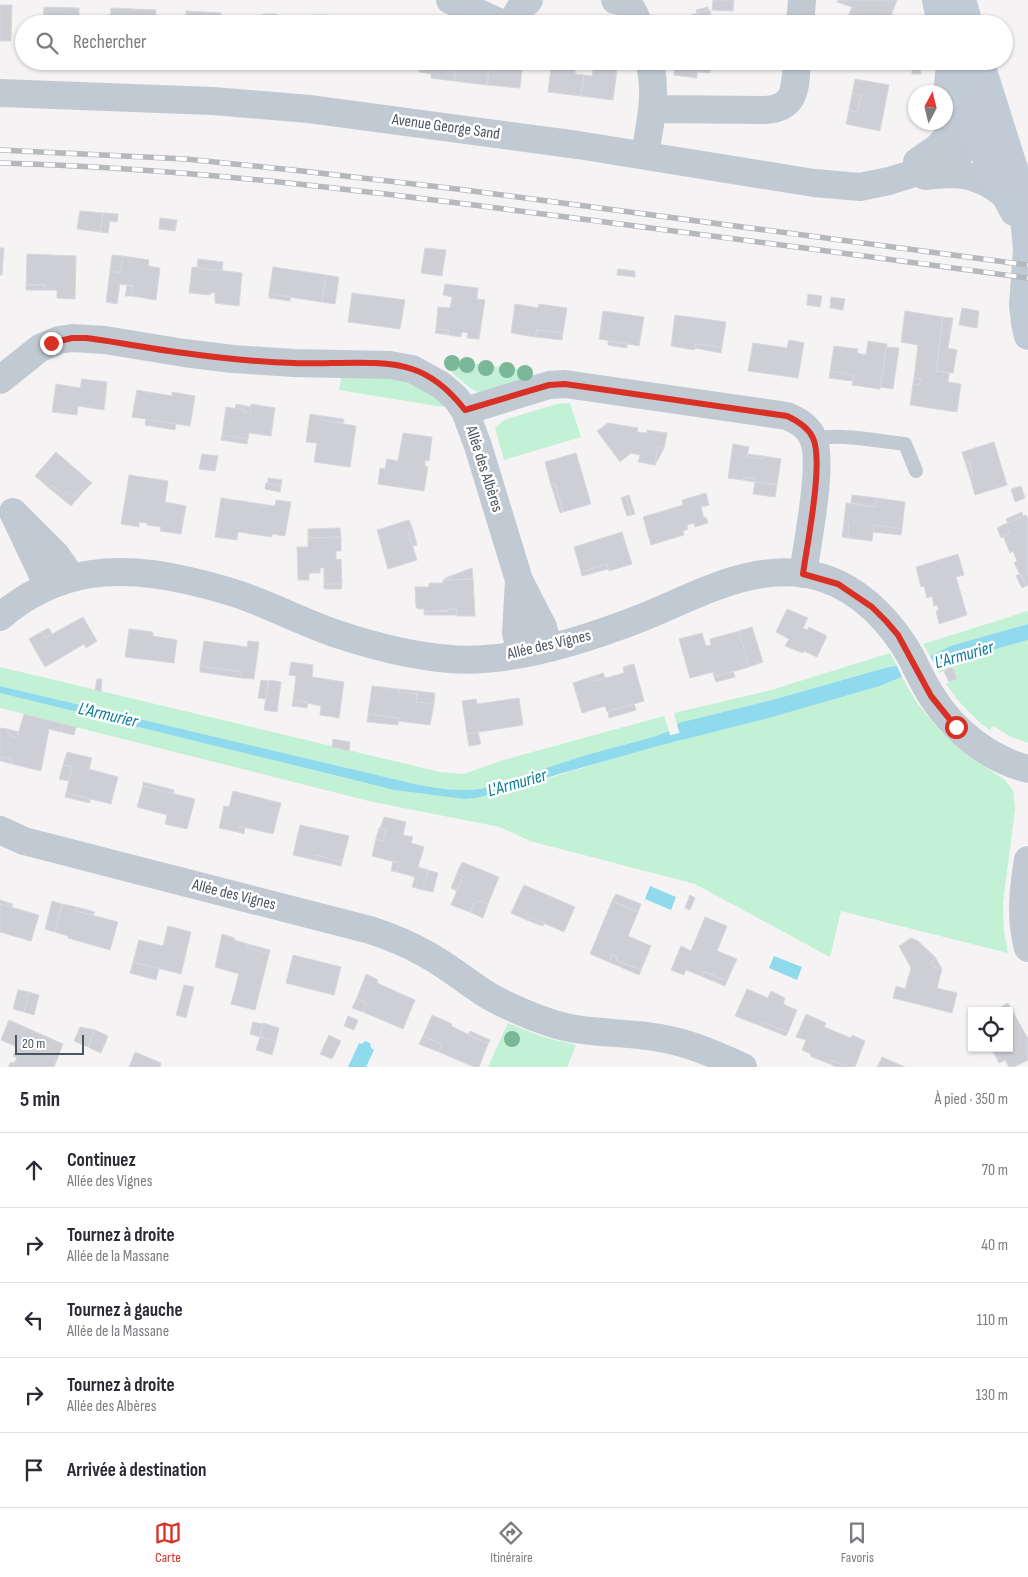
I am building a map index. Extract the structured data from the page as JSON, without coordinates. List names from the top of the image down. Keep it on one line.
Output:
{"streets":{"street":["Avenue George Sand","Allée des Albères","Allée des Vignes"]},"crossings":[["Allée des Albères","Allée des Vignes"]],"water":["L'Armurier"],"scale_bar":"20 m","north":"top","page":{"search":"Rechercher","scale":"20 m","heading":["5 min","À pied · 350 m"],"list":[["Continuez","Allée des Vignes","70 m"],["Tournez à droite","Allée de la Massane","40 m"],["Tournez à gauche","Allée de la Massane","110 m"],["Tournez à droite","Allée des Albères","130 m"],"Arrivée à destination"],"nav":["Carte","Itinéraire","Favoris"]}}
